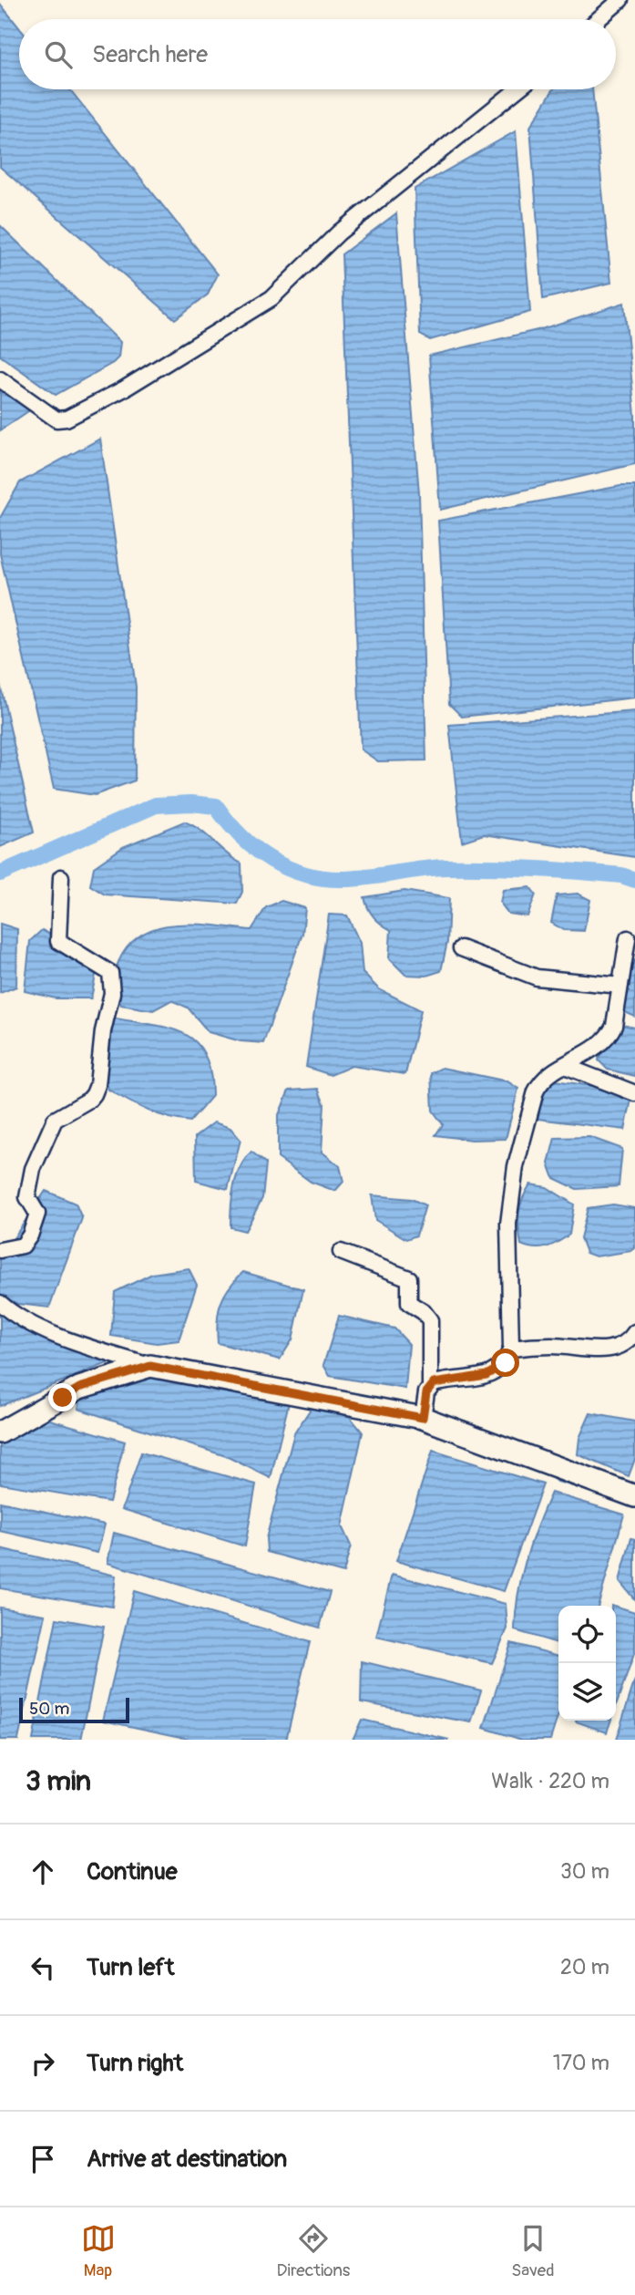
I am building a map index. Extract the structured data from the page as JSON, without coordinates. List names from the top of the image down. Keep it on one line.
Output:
{"scale_bar":"50 m","page":{"search":"Search here","scale":"50 m","heading":["3 min","Walk · 220 m"],"list":[["Continue","30 m"],["Turn left","20 m"],["Turn right","170 m"],"Arrive at destination"],"nav":["Map","Directions","Saved"]}}
